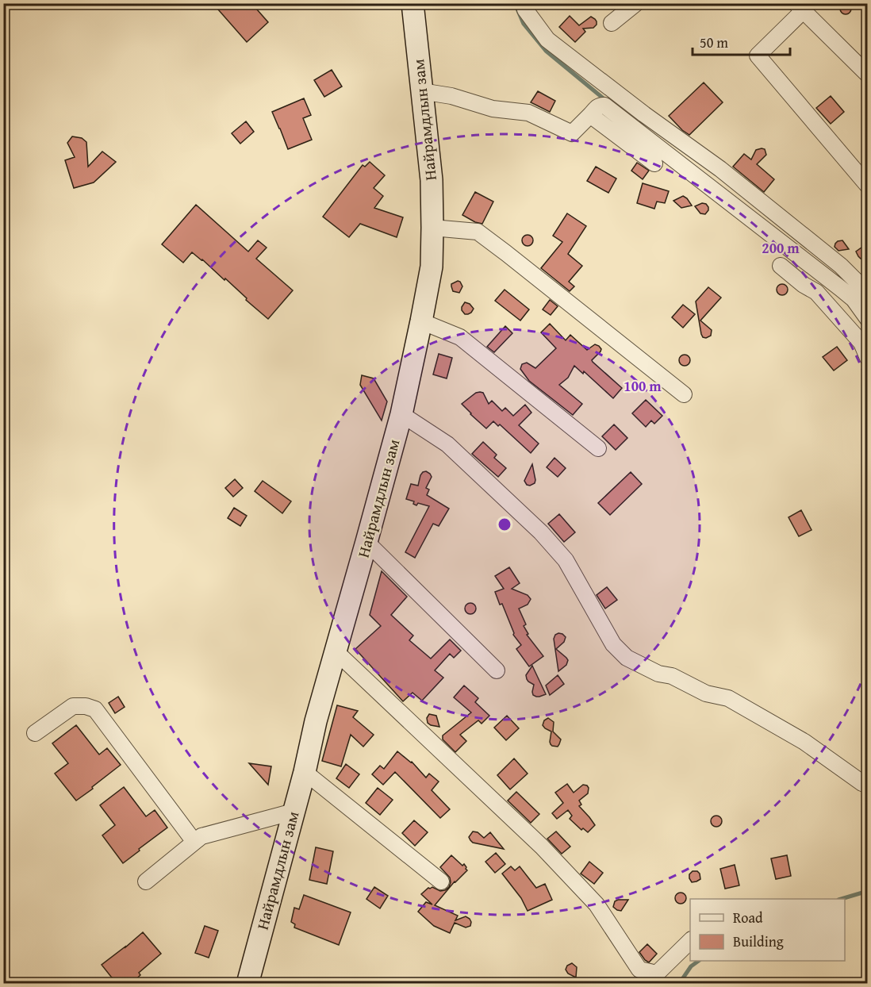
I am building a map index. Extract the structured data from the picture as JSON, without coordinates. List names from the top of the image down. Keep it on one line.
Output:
{"streets":{"main road":["Найрамдлын зам"]},"legend":["Road","Building"],"scale_bar":"50 m","rings":["200 m","100 m"]}
